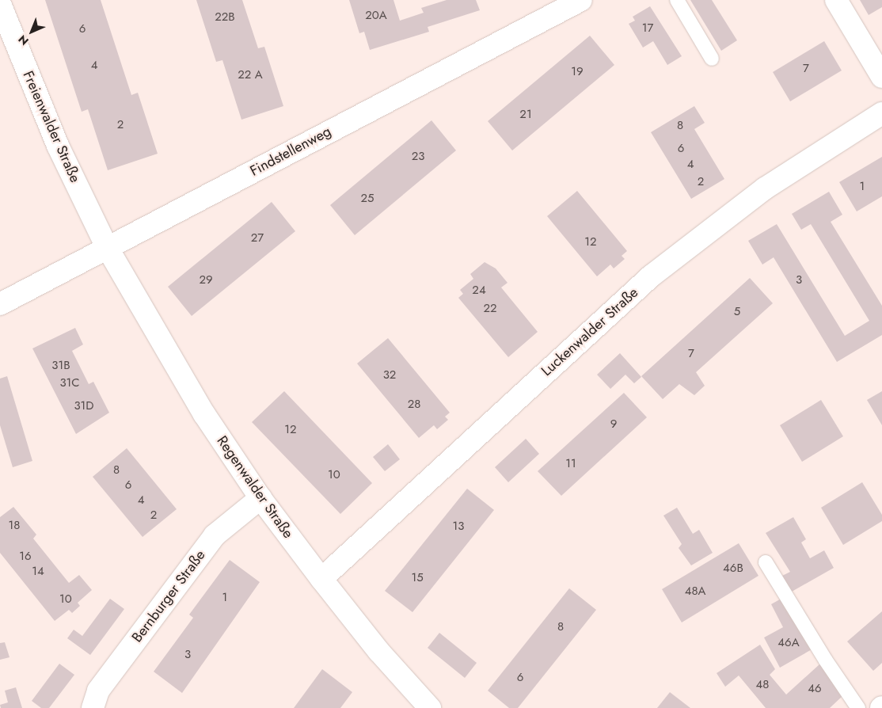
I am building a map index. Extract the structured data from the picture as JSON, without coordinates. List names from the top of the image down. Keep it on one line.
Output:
{"streets":{"street":["Freienwalder Straße","Findstellenweg","Luckenwalder Straße","Regenwalder Straße","Bernburger Straße"]},"crossings":[["Freienwalder Straße","Findstellenweg"],["Freienwalder Straße","Regenwalder Straße"],["Findstellenweg","Regenwalder Straße"],["Luckenwalder Straße","Regenwalder Straße"],["Regenwalder Straße","Bernburger Straße"]],"house_numbers":["20A","22B","17","6","4","7","19","22 A","21","2","8","6","23","4","2","1","25","27","12","29","3","24","22","5","7","31B","32","31C","28","31D","9","12","11","8","10","6","4","2","18","13","16","46B","14","15","48A","1","10","8","46A","3","6","48","46"],"north":"bottom left"}
